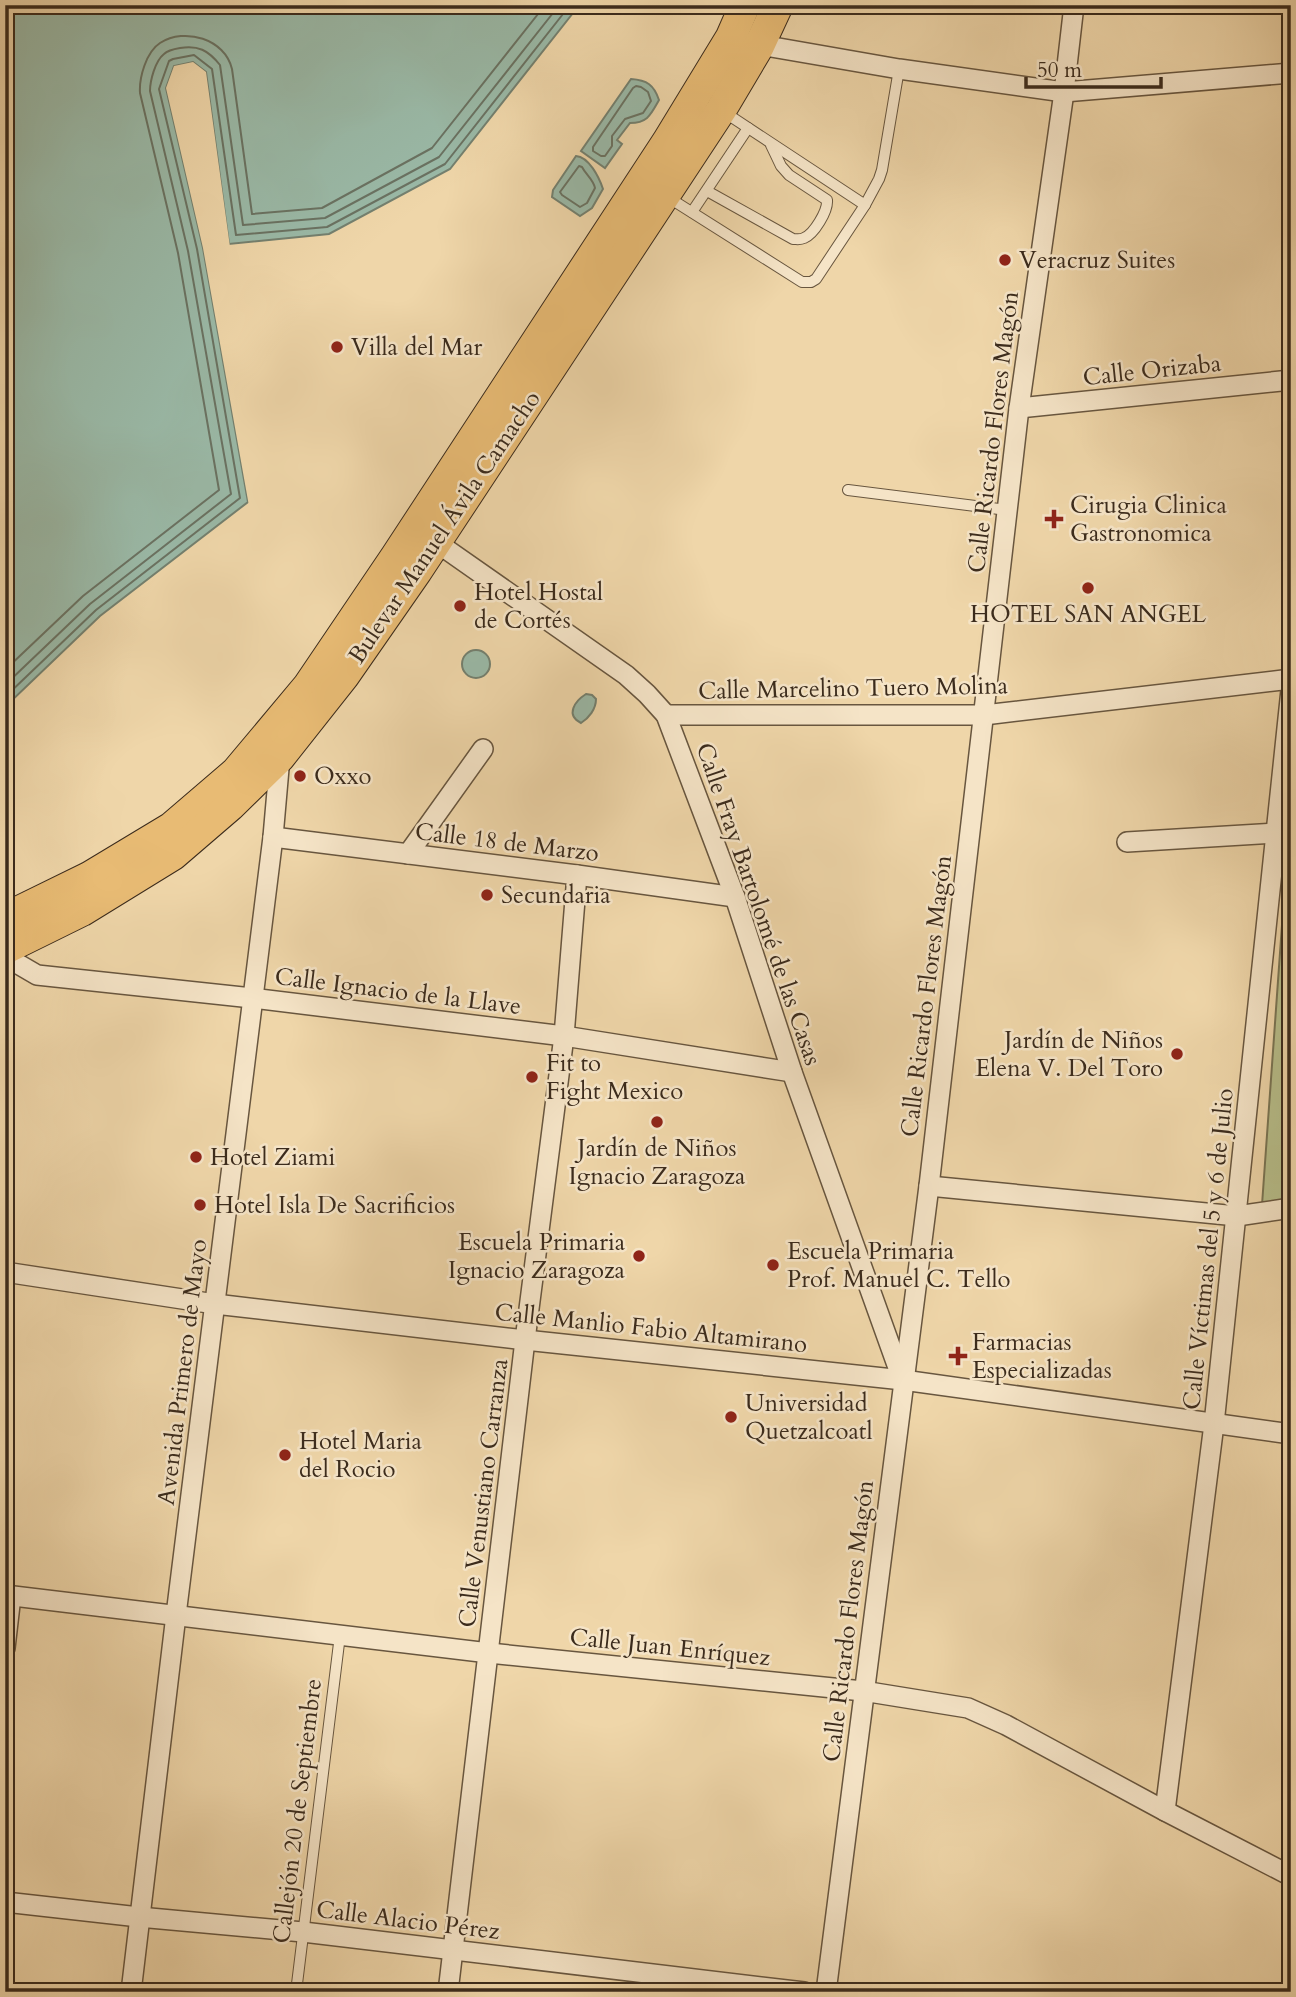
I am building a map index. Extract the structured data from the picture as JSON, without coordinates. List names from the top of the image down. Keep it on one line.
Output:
{"streets":{"main road":["Bulevar Manuel Ávila Camacho"],"street":["Calle Orizaba","Calle Ricardo Flores Magón","Calle Marcelino Tuero Molina","Calle 18 de Marzo","Calle Fray Bartolomé de las Casas","Calle Ignacio de la Llave","Calle Víctimas del 5 y 6 de Julio","Calle Manlio Fabio Altamirano","Avenida Primero de Mayo","Calle Venustiano Carranza","Calle Juan Enríquez","Calle Alacio Pérez"],"lane":["Callejón 20 de Septiembre"]},"crossings":[["Calle Orizaba","Calle Ricardo Flores Magón"],["Calle Ricardo Flores Magón","Calle Marcelino Tuero Molina"],["Calle Ricardo Flores Magón","Calle Fray Bartolomé de las Casas"],["Calle Ricardo Flores Magón","Calle Manlio Fabio Altamirano"],["Calle Ricardo Flores Magón","Calle Juan Enríquez"],["Bulevar Manuel Ávila Camacho","Calle Fray Bartolomé de las Casas"],["Bulevar Manuel Ávila Camacho","Calle Ignacio de la Llave"],["Bulevar Manuel Ávila Camacho","Avenida Primero de Mayo"],["Calle Marcelino Tuero Molina","Calle Fray Bartolomé de las Casas"],["Calle 18 de Marzo","Calle Fray Bartolomé de las Casas"],["Calle 18 de Marzo","Avenida Primero de Mayo"],["Calle 18 de Marzo","Calle Venustiano Carranza"],["Calle Fray Bartolomé de las Casas","Calle Ignacio de la Llave"],["Calle Fray Bartolomé de las Casas","Calle Manlio Fabio Altamirano"],["Calle Ignacio de la Llave","Avenida Primero de Mayo"],["Calle Ignacio de la Llave","Calle Venustiano Carranza"],["Calle Víctimas del 5 y 6 de Julio","Calle Manlio Fabio Altamirano"],["Calle Víctimas del 5 y 6 de Julio","Calle Juan Enríquez"],["Calle Manlio Fabio Altamirano","Avenida Primero de Mayo"],["Calle Manlio Fabio Altamirano","Calle Venustiano Carranza"],["Avenida Primero de Mayo","Calle Juan Enríquez"],["Avenida Primero de Mayo","Calle Alacio Pérez"],["Calle Venustiano Carranza","Calle Juan Enríquez"],["Calle Venustiano Carranza","Calle Alacio Pérez"],["Calle Juan Enríquez","Callejón 20 de Septiembre"],["Callejón 20 de Septiembre","Calle Alacio Pérez"]],"places":{"other":["Veracruz Suites","Villa del Mar","HOTEL SAN ANGEL","Hotel Hostal de Cortés","Oxxo","Secundaria","Jardín de Niños Elena V. Del Toro","Fit to Fight Mexico","Jardín de Niños Ignacio Zaragoza","Hotel Ziami","Hotel Isla De Sacrificios","Escuela Primaria Ignacio Zaragoza","Escuela Primaria Prof. Manuel C. Tello","Universidad Quetzalcoatl","Hotel Maria del Rocio"],"health":["Cirugia Clinica Gastronomica","Farmacias Especializadas"]},"scale_bar":"50 m"}
